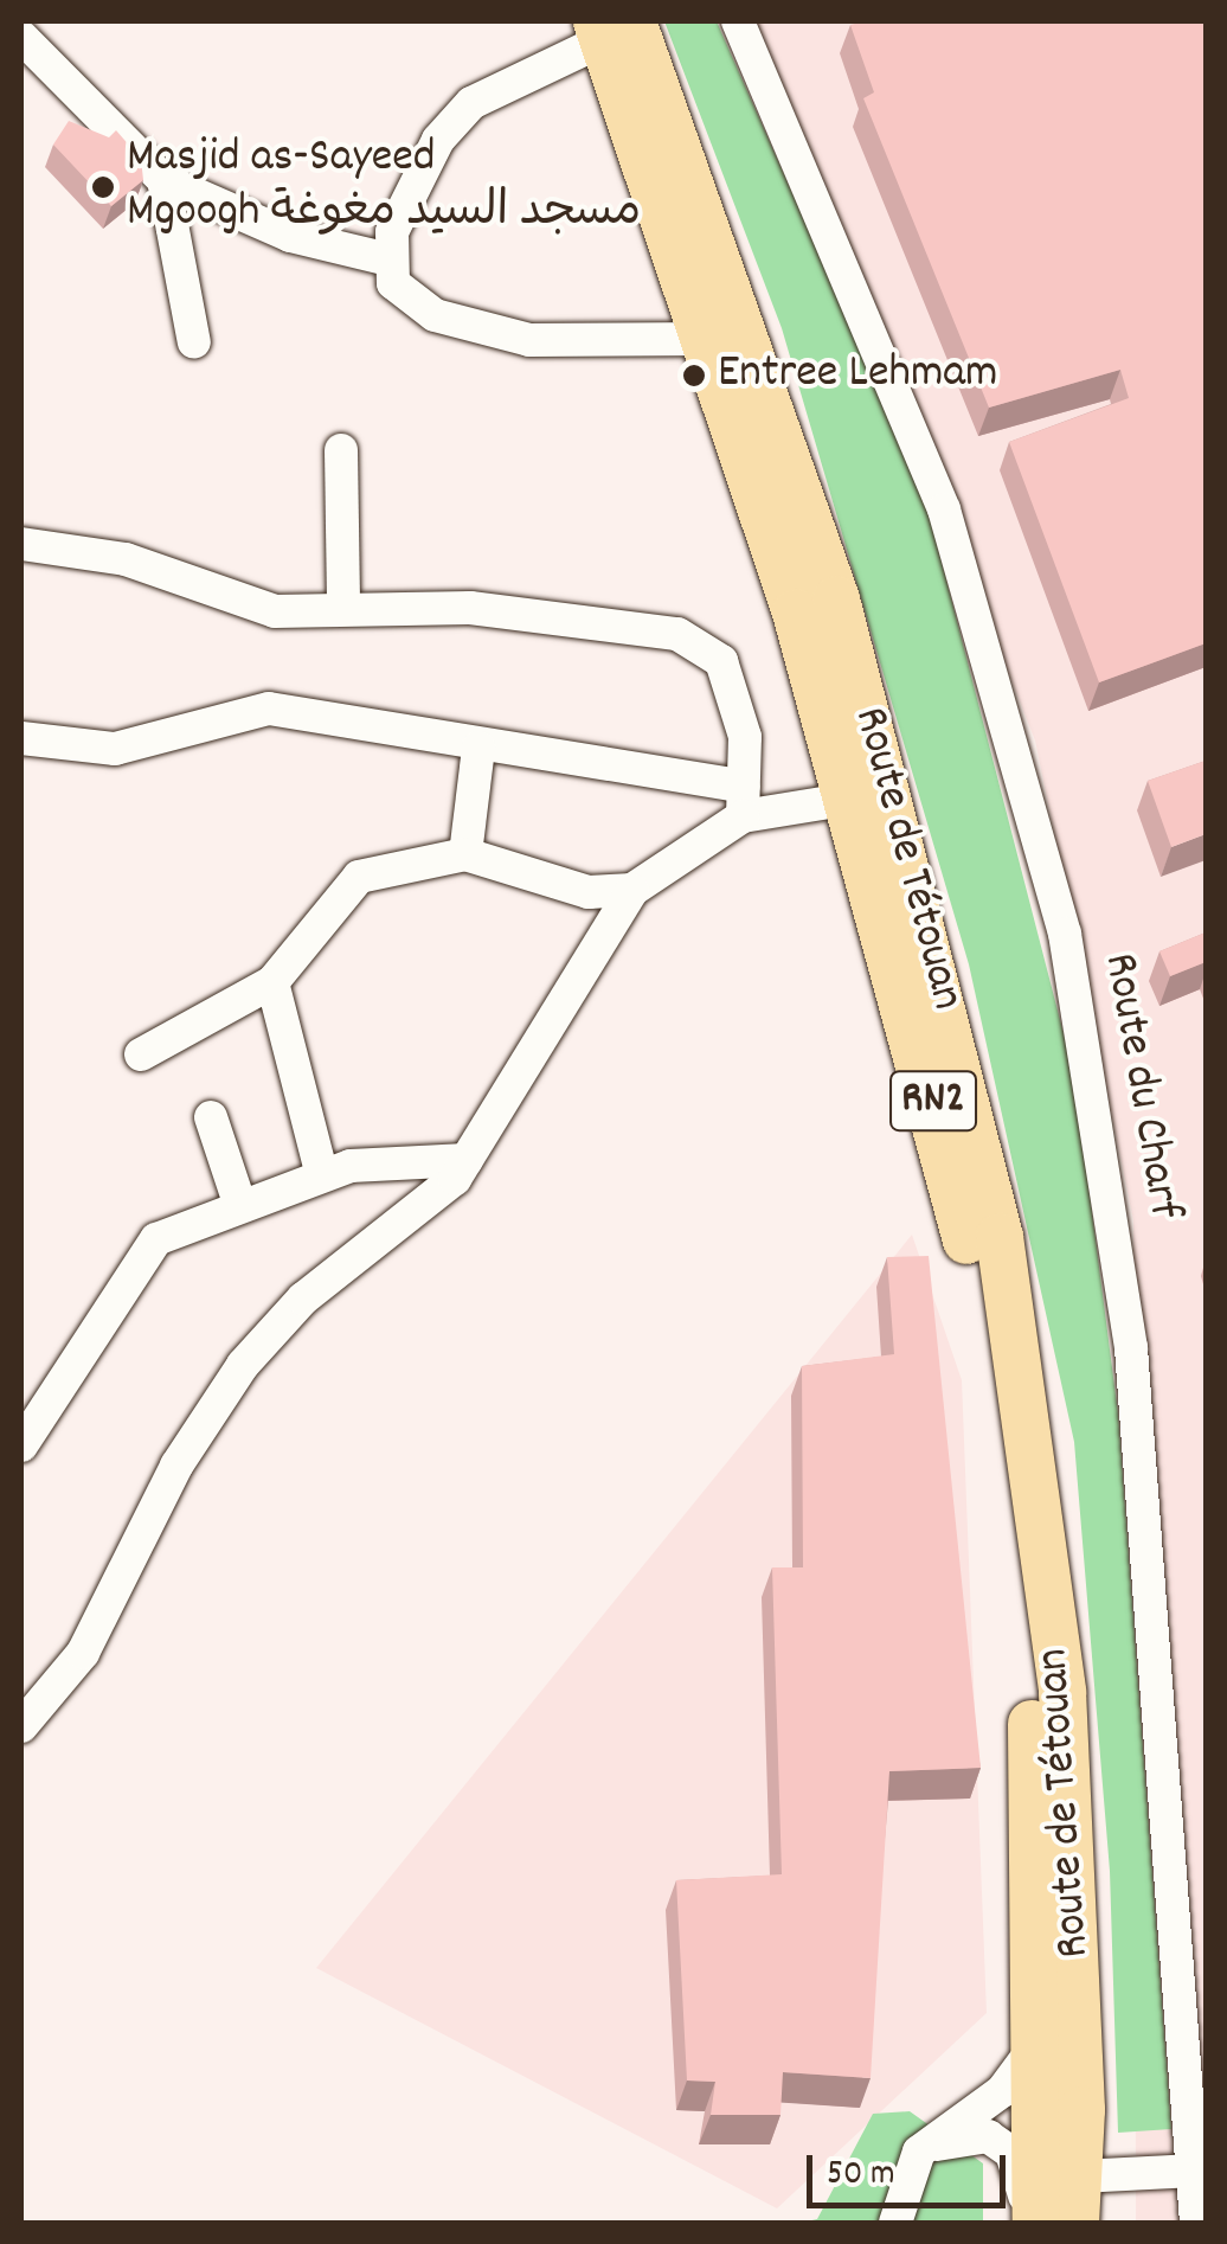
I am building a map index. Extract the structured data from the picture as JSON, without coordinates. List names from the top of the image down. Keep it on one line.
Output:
{"streets":{"highway":["Route de Tétouan","RN2"],"street":["Route du Charf"]},"places":["Masjid as-Sayeed Mgoogh مسجد السيد مغوغة","Entree Lehmam"],"scale_bar":"50 m"}
